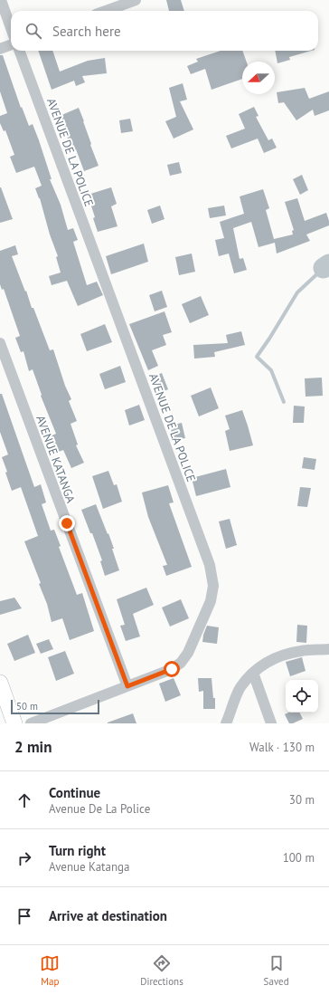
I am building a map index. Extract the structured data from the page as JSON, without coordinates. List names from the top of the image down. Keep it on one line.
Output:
{"streets":{"street":["AVENUE DE LA POLICE","AVENUE KATANGA"]},"crossings":[["AVENUE DE LA POLICE","AVENUE KATANGA"]],"scale_bar":"50 m","north":"left","page":{"search":"Search here","scale":"50 m","heading":["2 min","Walk · 130 m"],"list":[["Continue","Avenue De La Police","30 m"],["Turn right","Avenue Katanga","100 m"],"Arrive at destination"],"nav":["Map","Directions","Saved"]}}
